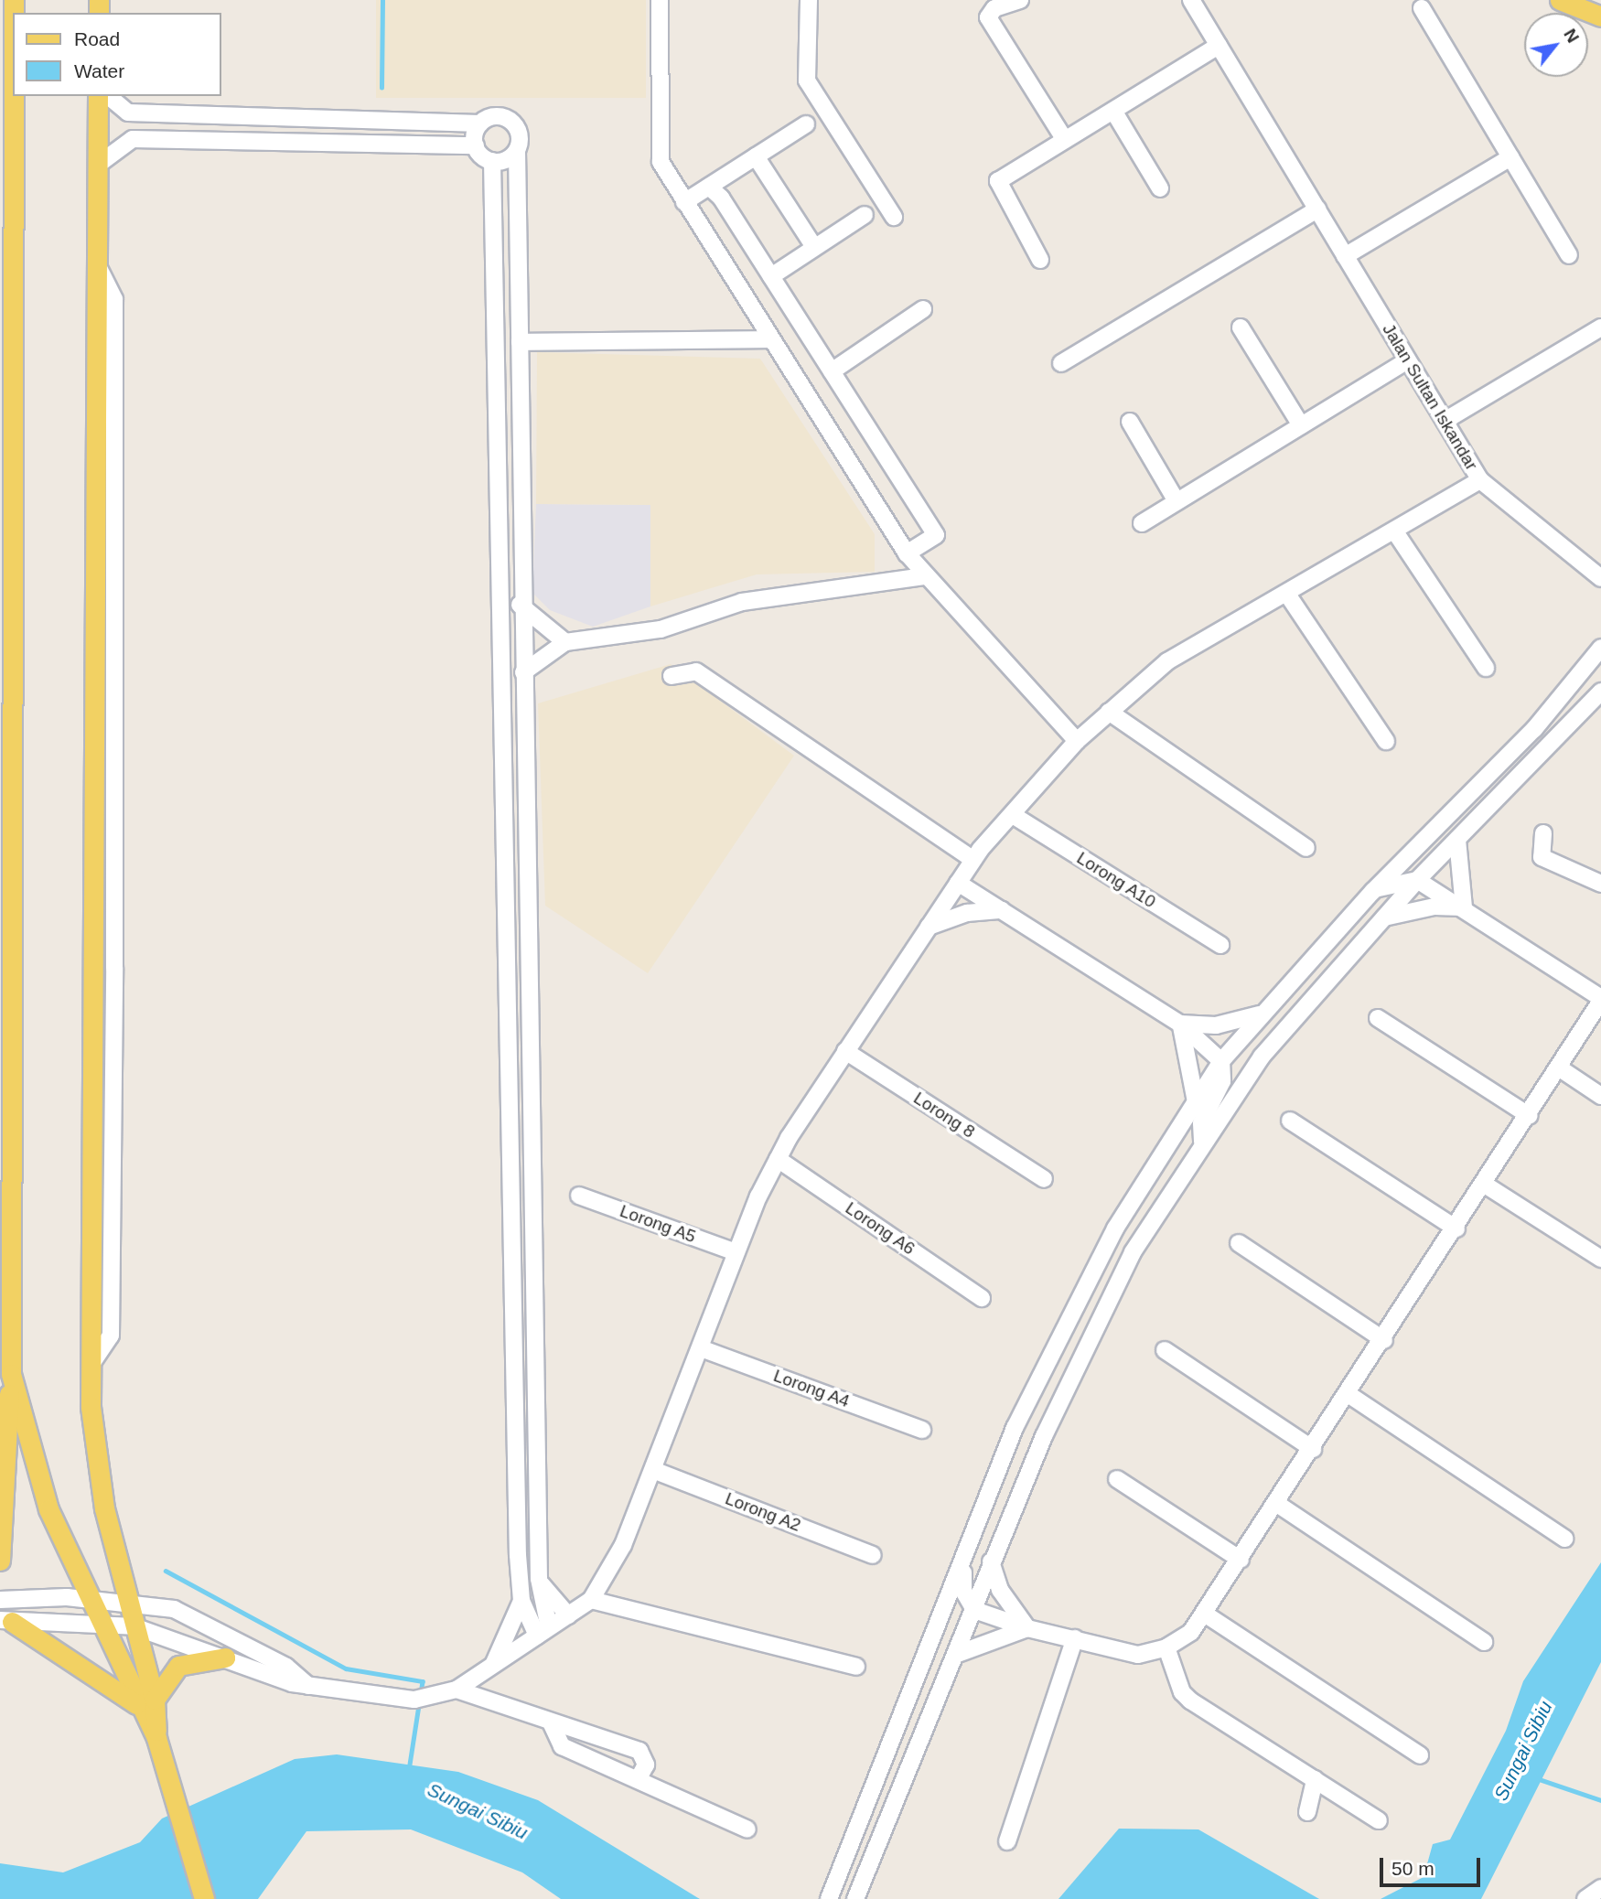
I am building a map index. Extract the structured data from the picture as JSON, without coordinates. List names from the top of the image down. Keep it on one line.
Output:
{"streets":{"street":["Jalan Sultan Iskandar","Lorong A10","Lorong 8","Lorong A5","Lorong A6","Lorong A4","Lorong A2"]},"crossings":[["Jalan Sultan Iskandar","Lorong A10"],["Jalan Sultan Iskandar","Lorong 8"],["Jalan Sultan Iskandar","Lorong A5"],["Jalan Sultan Iskandar","Lorong A6"],["Jalan Sultan Iskandar","Lorong A4"],["Jalan Sultan Iskandar","Lorong A2"]],"water":["Sungai Sibiu"],"legend":["Road","Water"],"scale_bar":"50 m","north":"top right"}
